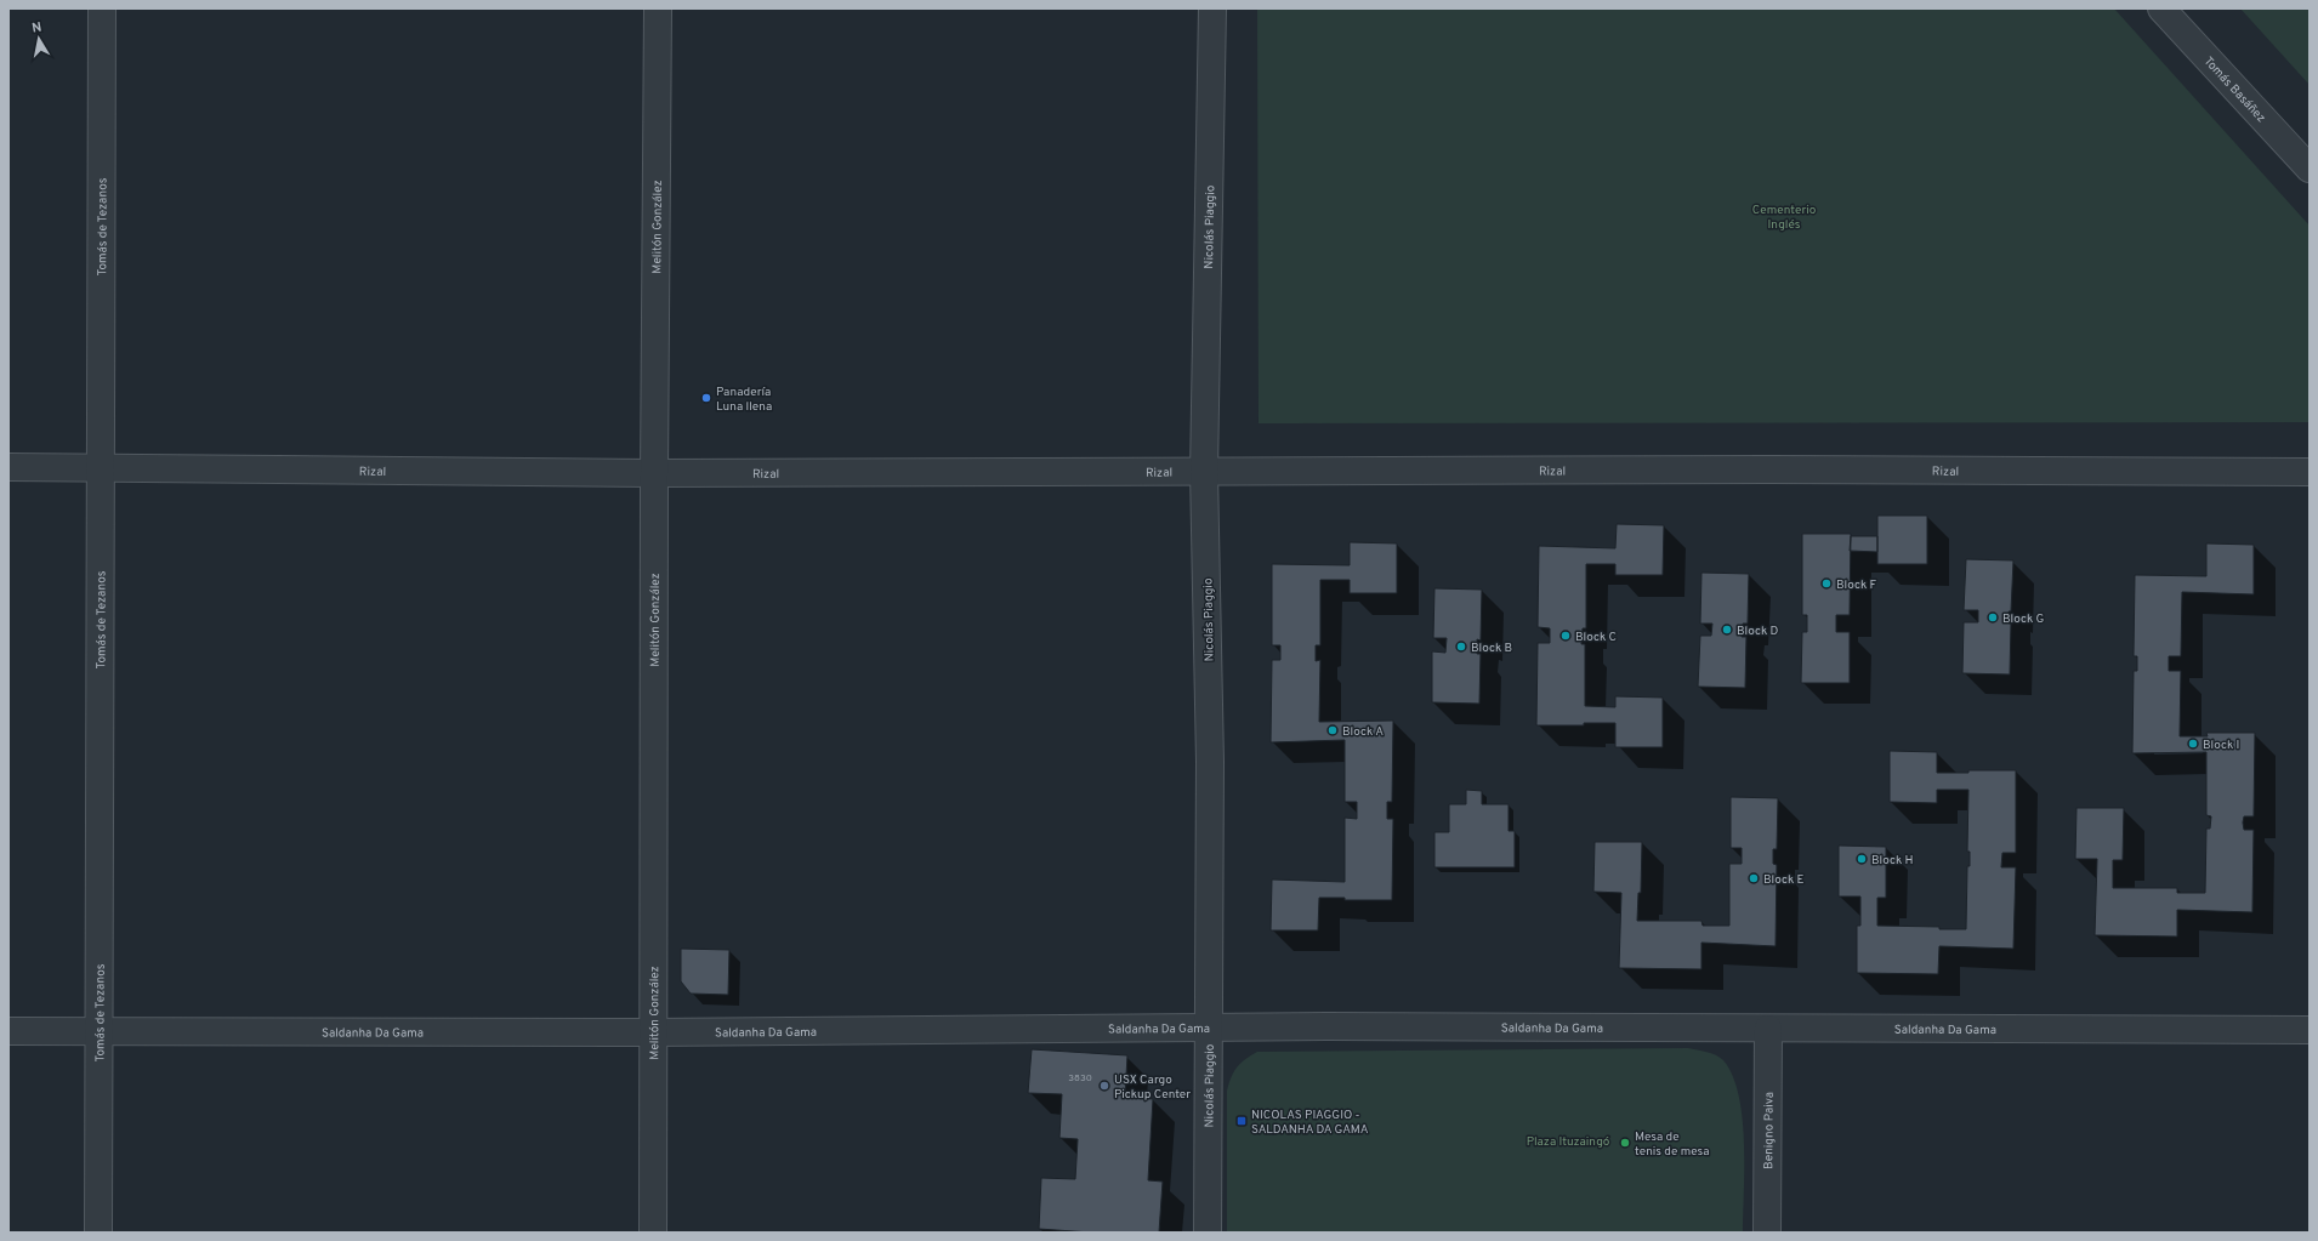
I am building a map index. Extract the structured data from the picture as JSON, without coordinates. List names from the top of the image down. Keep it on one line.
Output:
{"streets":{"street":["Tomás Basáñez","Tomás de Tezanos","Melitón González","Nicolás Piaggio","Rizal","Saldanha Da Gama","Benigno Paiva"]},"crossings":[["Tomás de Tezanos","Rizal"],["Tomás de Tezanos","Saldanha Da Gama"],["Melitón González","Rizal"],["Melitón González","Saldanha Da Gama"],["Nicolás Piaggio","Rizal"],["Nicolás Piaggio","Saldanha Da Gama"],["Saldanha Da Gama","Benigno Paiva"]],"parks":["Cementerio Inglés","Plaza Ituzaingó"],"places":{"other":["Panadería Luna llena","Block F","Block G","Block D","Block C","Block B","Block A","Block I","Block H","Block E","USX Cargo Pickup Center","Mesa de tenis de mesa"],"transit":["NICOLAS PIAGGIO - SALDANHA DA GAMA"]},"house_numbers":["3830"],"north":"top"}
